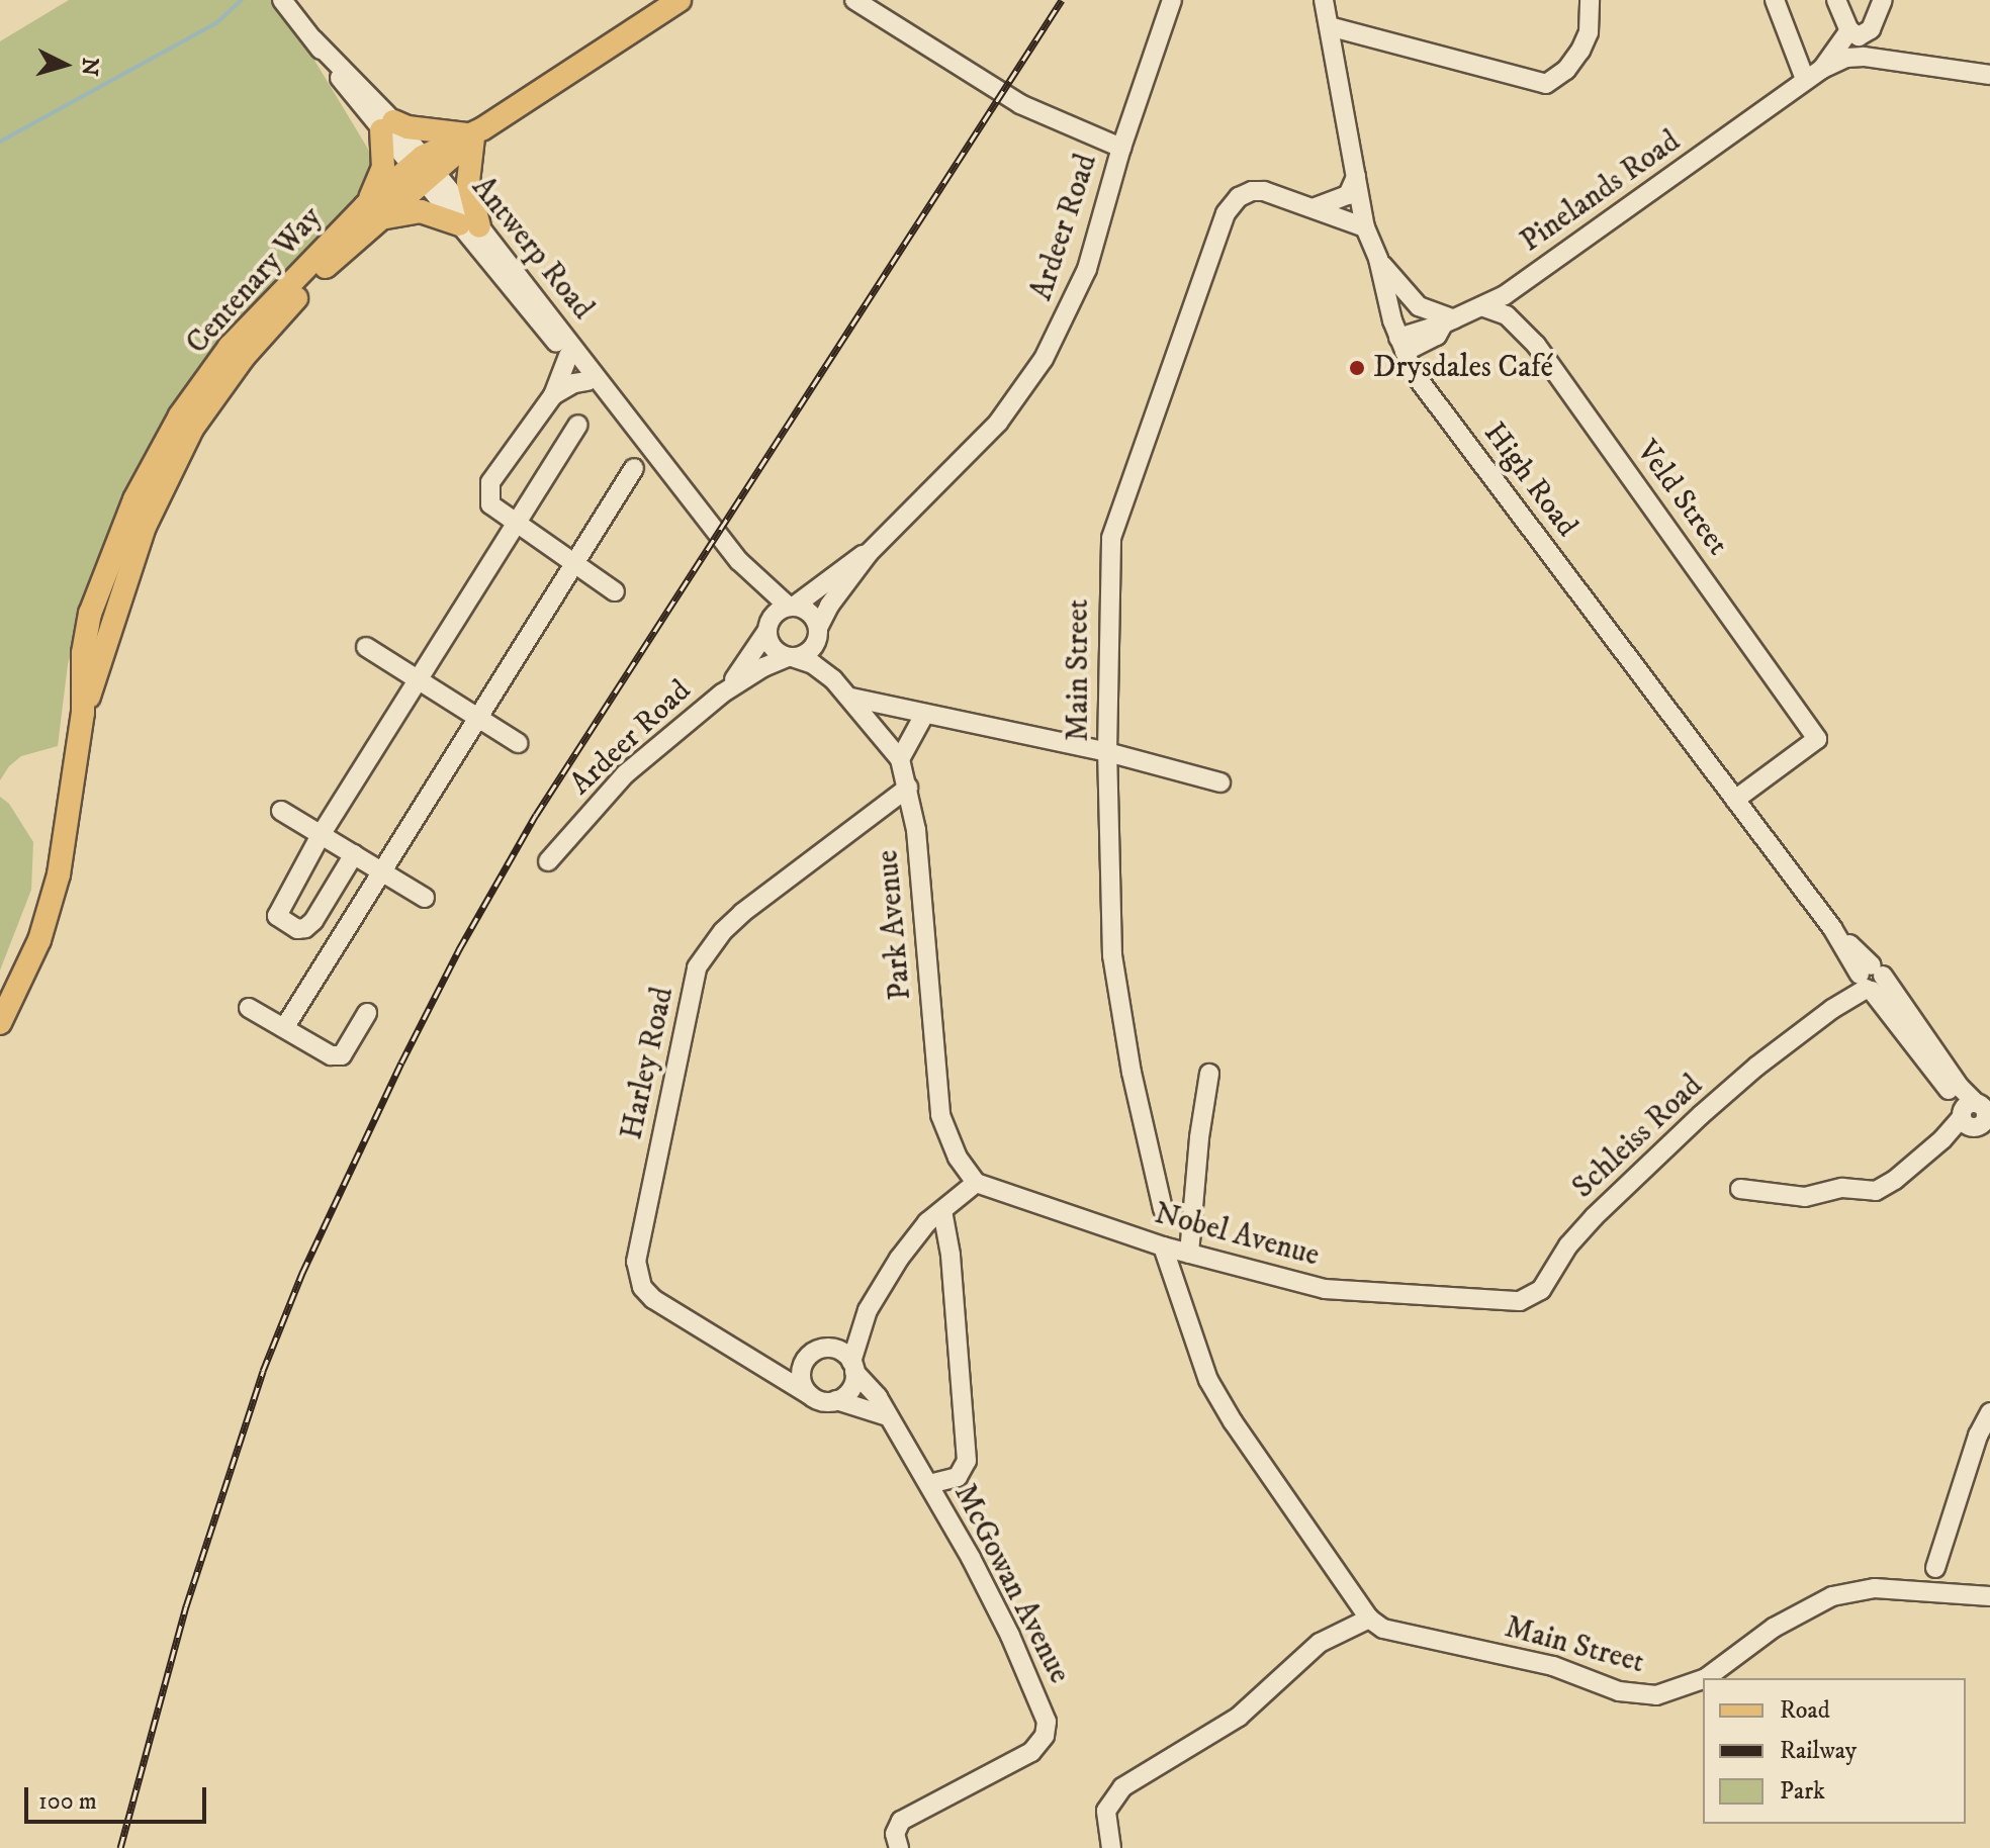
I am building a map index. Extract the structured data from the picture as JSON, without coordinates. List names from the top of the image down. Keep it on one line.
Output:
{"streets":{"main road":["Centenary Way"],"street":["Pinelands Road","Ardeer Road","Antwerp Road","High Road","Veld Street","Main Street","Park Avenue","Harley Road","Schleiss Road","Nobel Avenue","McGowan Avenue"]},"crossings":[["Pinelands Road","High Road"],["Pinelands Road","Veld Street"],["Ardeer Road","Antwerp Road"],["Ardeer Road","Park Avenue"],["Antwerp Road","Centenary Way"],["Antwerp Road","Park Avenue"],["High Road","Veld Street"],["High Road","Main Street"],["High Road","Schleiss Road"],["Park Avenue","Harley Road"],["Park Avenue","Nobel Avenue"],["Harley Road","McGowan Avenue"],["Schleiss Road","Nobel Avenue"]],"places":["Drysdales Café"],"legend":["Road","Railway","Park"],"scale_bar":"100 m","north":"right"}
